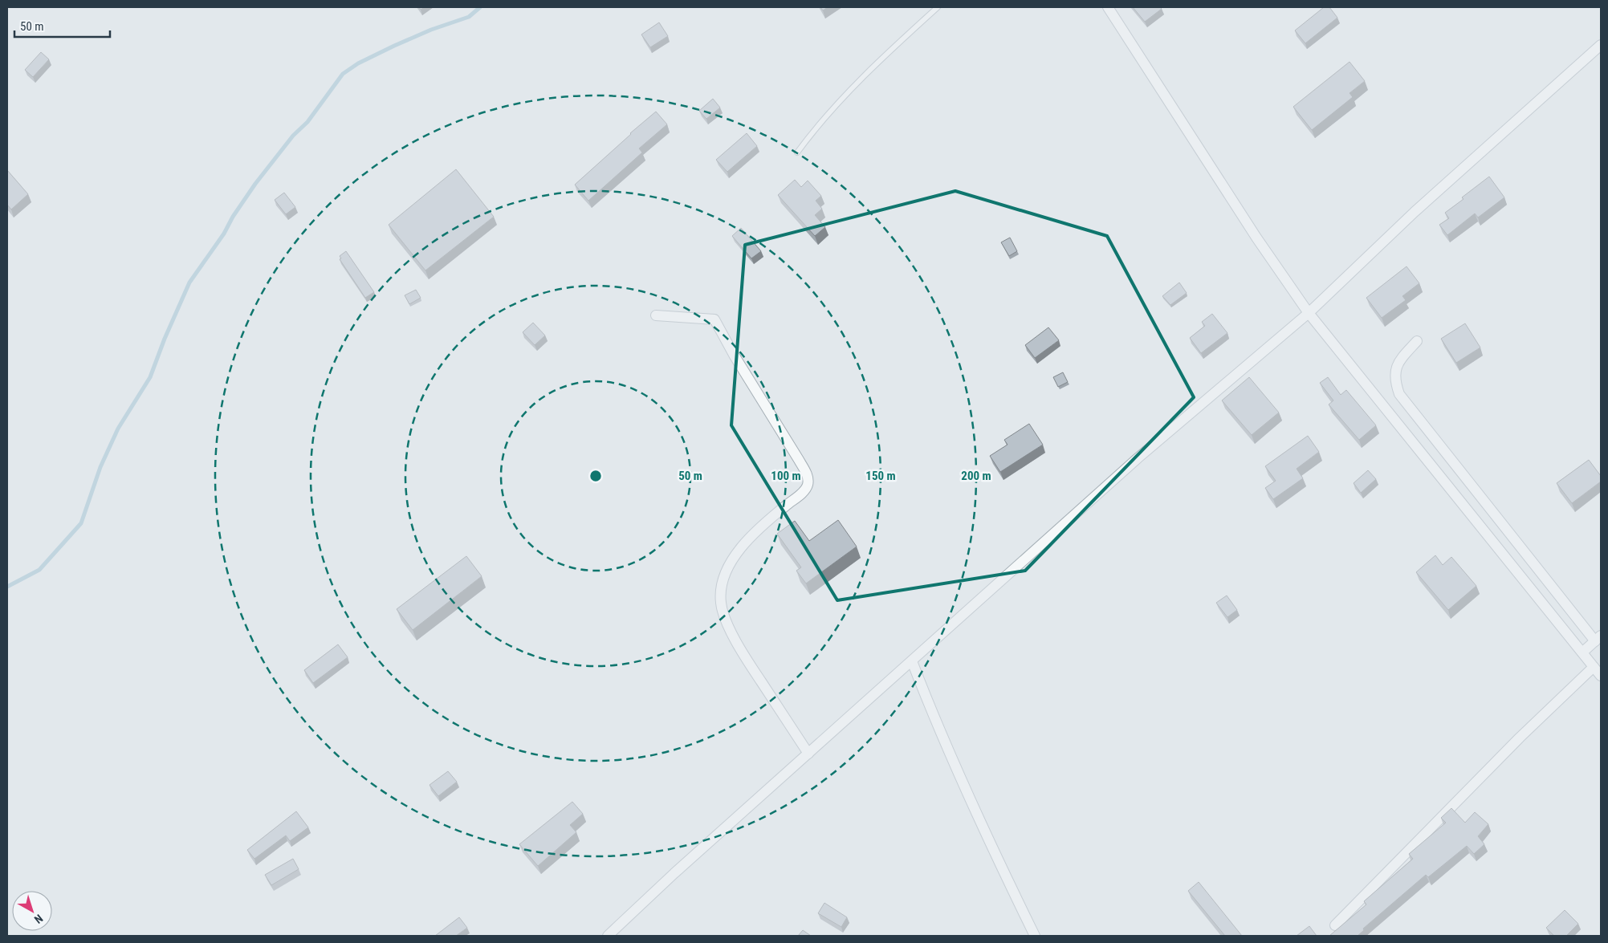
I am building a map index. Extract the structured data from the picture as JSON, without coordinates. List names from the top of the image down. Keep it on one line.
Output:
{"scale_bar":"50 m","north":"bottom right","rings":["50 m","100 m","150 m","200 m"]}
